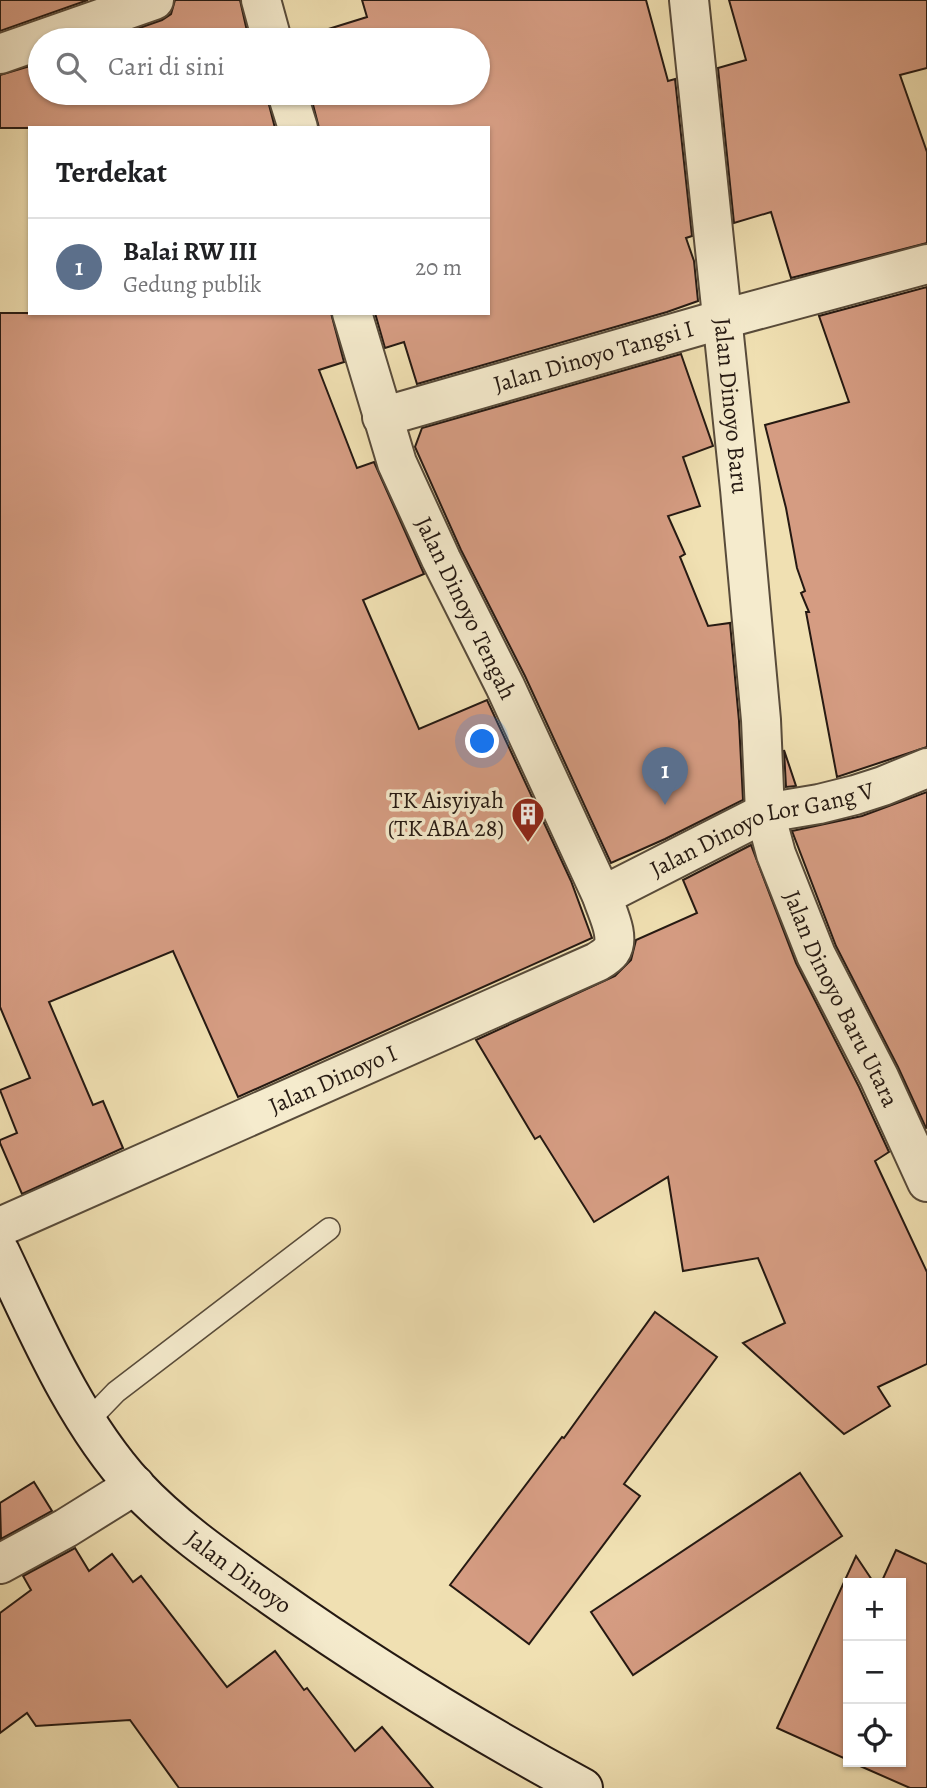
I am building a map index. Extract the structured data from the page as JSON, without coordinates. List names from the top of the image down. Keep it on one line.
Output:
{"streets":{"street":["Jalan Dinoyo Tangsi I","Jalan Dinoyo Baru","Jalan Dinoyo Tengah","Jalan Dinoyo Lor Gang V","Jalan Dinoyo Baru Utara","Jalan Dinoyo I","Jalan Dinoyo"]},"crossings":[["Jalan Dinoyo Tangsi I","Jalan Dinoyo Baru"],["Jalan Dinoyo Tangsi I","Jalan Dinoyo Tengah"],["Jalan Dinoyo Baru","Jalan Dinoyo Lor Gang V"],["Jalan Dinoyo Baru","Jalan Dinoyo Baru Utara"],["Jalan Dinoyo Tengah","Jalan Dinoyo Lor Gang V"],["Jalan Dinoyo Tengah","Jalan Dinoyo I"],["Jalan Dinoyo Lor Gang V","Jalan Dinoyo Baru Utara"],["Jalan Dinoyo Lor Gang V","Jalan Dinoyo I"]],"places":{"building":["TK Aisyiyah (TK ABA 28)"]},"page":{"search":"Cari di sini","heading":"Terdekat","list":[{"mark":"1","name":"Balai RW III","note":"Gedung publik","value":"20 m"}],"pins":"1","map_buttons":["+","−"]}}
